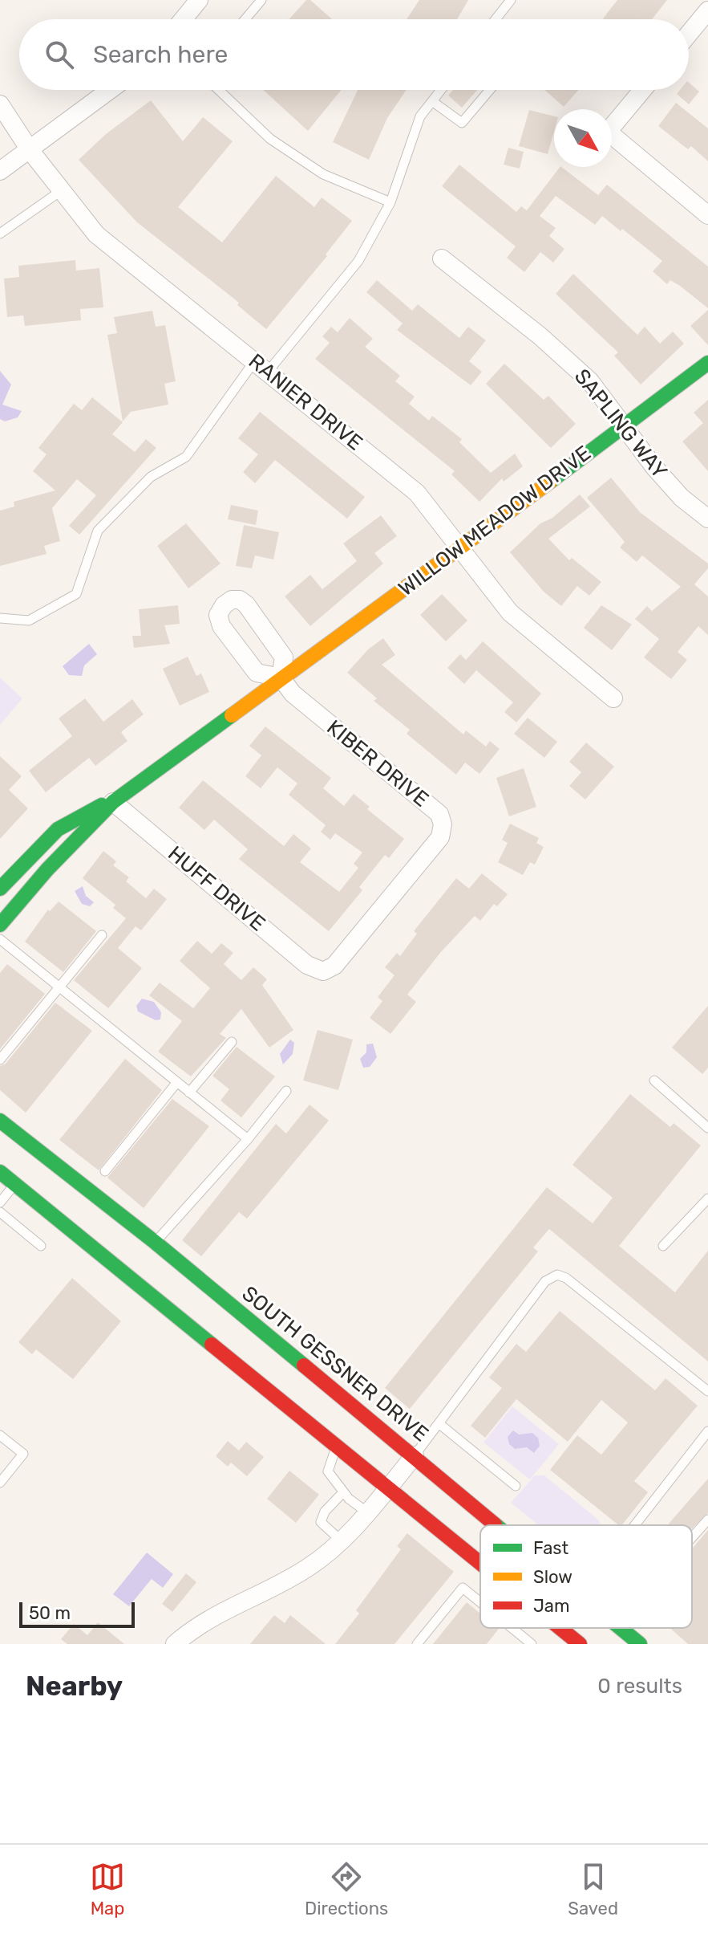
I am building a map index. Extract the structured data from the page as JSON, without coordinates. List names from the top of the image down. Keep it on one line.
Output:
{"streets":{"main road":["WILLOW MEADOW DRIVE","SOUTH GESSNER DRIVE"],"street":["RANIER DRIVE","SAPLING WAY","KIBER DRIVE","HUFF DRIVE"]},"crossings":[["RANIER DRIVE","WILLOW MEADOW DRIVE"],["SAPLING WAY","WILLOW MEADOW DRIVE"],["WILLOW MEADOW DRIVE","KIBER DRIVE"],["WILLOW MEADOW DRIVE","HUFF DRIVE"],["KIBER DRIVE","HUFF DRIVE"]],"legend":["Fast","Slow","Jam"],"scale_bar":"50 m","north":"bottom right","page":{"search":"Search here","scale":"50 m","heading":["Nearby","0 results"],"nav":["Map","Directions","Saved"]}}
